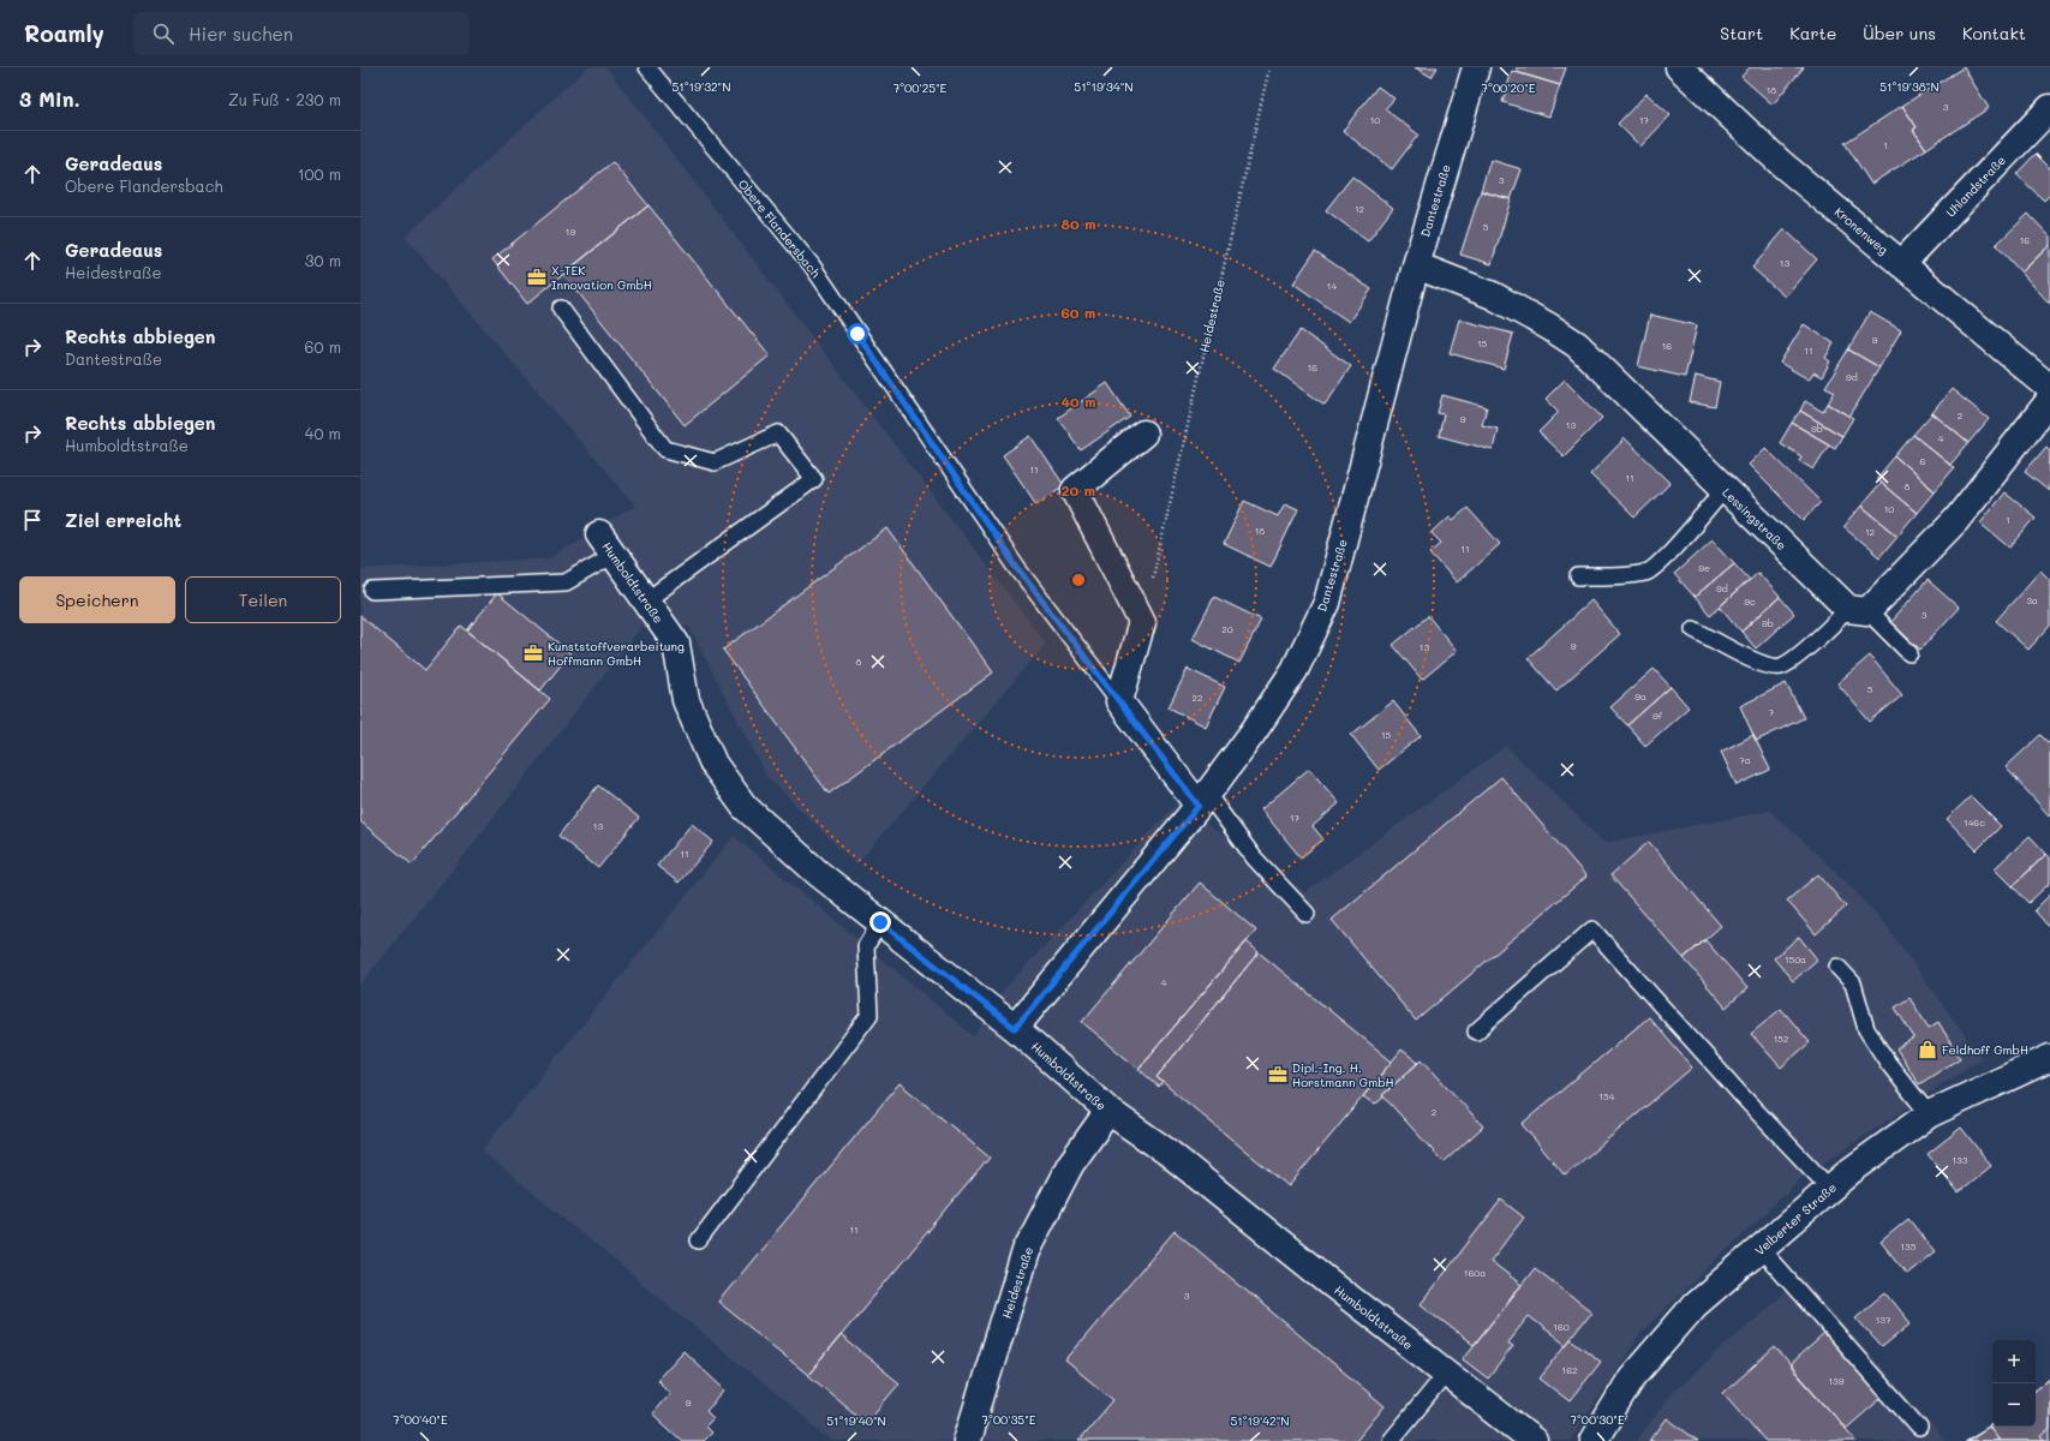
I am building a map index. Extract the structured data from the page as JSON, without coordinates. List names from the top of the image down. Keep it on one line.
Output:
{"streets":{"street":["Uhlandstraße","Dantestraße","Kronenweg","Heidestraße","Lessingstraße","Humboldtstraße","Velberter Straße"],"lane":["Obere Flandersbach"]},"crossings":[["Uhlandstraße","Kronenweg"],["Dantestraße","Lessingstraße"],["Dantestraße","Humboldtstraße"],["Heidestraße","Humboldtstraße"]],"places":{"office":["X-TEK Innovation GmbH","Kunststoffverarbeitung Hoffmann GmbH","Dipl.-Ing. H. Horstmann GmbH"],"shop":["Feldhoff GmbH"]},"house_numbers":["18","3","10","17","1","3","12","5","19","16","13","14","9","15","16","11","16","9d","2","9","13","9b","4","6","11","11","8","10","1","18","12","11","9e","9d","3a","9c","3","9b","20","9","13","8","5","9a","22","7","9f","15","7a","17","146c","13","11","150a","4","152","154","2","133","11","135","160a","3","137","160","162","139","9"],"page":{"header":"Roamly","search":"Hier suchen","nav":["Start","Karte","Über uns","Kontakt"],"heading":["3 Min.","Zu Fuß · 230 m"],"list":[["Geradeaus","Obere Flandersbach","100 m"],["Geradeaus","Heidestraße","30 m"],["Rechts abbiegen","Dantestraße","60 m"],["Rechts abbiegen","Humboldtstraße","40 m"],"Ziel erreicht"],"buttons":["Speichern","Teilen"],"map_buttons":["+","−"]},"coordinates":["51°19'32\"N","51°19'34\"N","51°19'38\"N","7°00'25\"E","7°00'20\"E","7°00'40\"E","7°00'35\"E","7°00'30\"E","51°19'40\"N","51°19'42\"N"],"rings":["80 m","60 m","40 m","20 m"]}
